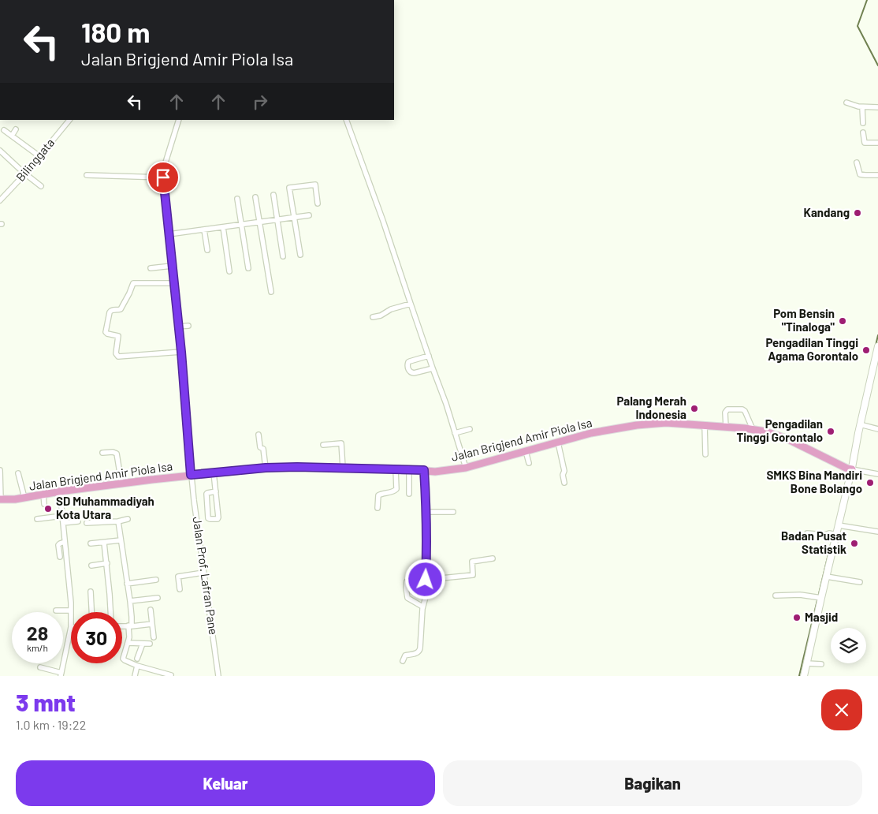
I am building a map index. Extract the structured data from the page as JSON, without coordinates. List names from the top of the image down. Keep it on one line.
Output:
{"streets":{"main road":["Jalan Brigjend Amir Piola Isa"],"street":["Bilinggata","Jalan Prof. Lafran Pane"]},"crossings":[["Jalan Brigjend Amir Piola Isa","Jalan Prof. Lafran Pane"]],"places":["Kandang","Pom Bensin \"Tinaloga\"","Pengadilan Tinggi Agama Gorontalo","Palang Merah Indonesia","Pengadilan Tinggi Gorontalo","SMKS Bina Mandiri Bone Bolango","SD Muhammadiyah Kota Utara","Badan Pusat Statistik","Masjid"],"page":{"turn":["180 m","Jalan Brigjend Amir Piola Isa"],"speed":"28 km/h","limit":"30","heading":["3 mnt","1.0 km · 19:22"],"buttons":["Keluar","Bagikan"]}}
